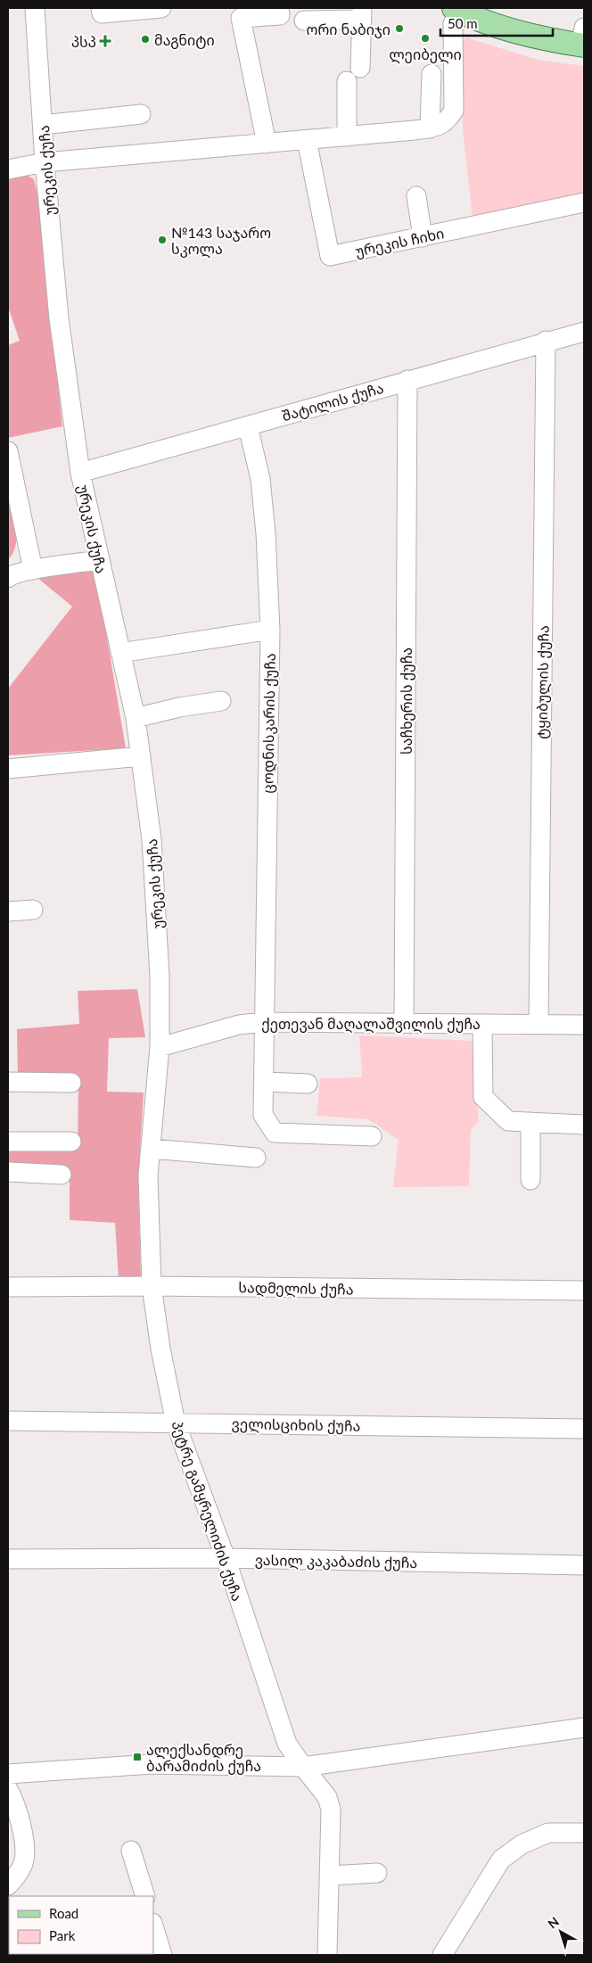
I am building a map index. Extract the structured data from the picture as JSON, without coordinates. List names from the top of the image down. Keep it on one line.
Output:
{"streets":{"street":["ურეკის ქუჩა","ურეკის ჩიხი","შატილის ქუჩა","ტყიბულის ქუჩა","საჩხერის ქუჩა","ცოდნისკარის ქუჩა","ქეთევან მაღალაშვილის ქუჩა","სადმელის ქუჩა","ველისციხის ქუჩა","პეტრე გამყრელიძის ქუჩა","ვასილ კაკაბაძის ქუჩა"]},"crossings":[["ურეკის ქუჩა","შატილის ქუჩა"],["ურეკის ქუჩა","ქეთევან მაღალაშვილის ქუჩა"],["ურეკის ქუჩა","პეტრე გამყრელიძის ქუჩა"],["შატილის ქუჩა","ტყიბულის ქუჩა"],["შატილის ქუჩა","საჩხერის ქუჩა"],["შატილის ქუჩა","ცოდნისკარის ქუჩა"],["ტყიბულის ქუჩა","ქეთევან მაღალაშვილის ქუჩა"],["საჩხერის ქუჩა","ქეთევან მაღალაშვილის ქუჩა"],["ცოდნისკარის ქუჩა","ქეთევან მაღალაშვილის ქუჩა"],["ქეთევან მაღალაშვილის ქუჩა","პეტრე გამყრელიძის ქუჩა"],["სადმელის ქუჩა","პეტრე გამყრელიძის ქუჩა"],["ველისციხის ქუჩა","პეტრე გამყრელიძის ქუჩა"],["პეტრე გამყრელიძის ქუჩა","ვასილ კაკაბაძის ქუჩა"]],"places":{"other":["ორი ნაბიჯი","ლეიბელი","მაგნიტი","№143 საჯარო სკოლა"],"health":["პსპ"],"transit":["ალექსანდრე ბარამიძის ქუჩა"]},"legend":["Road","Park"],"scale_bar":"50 m","north":"top left"}
